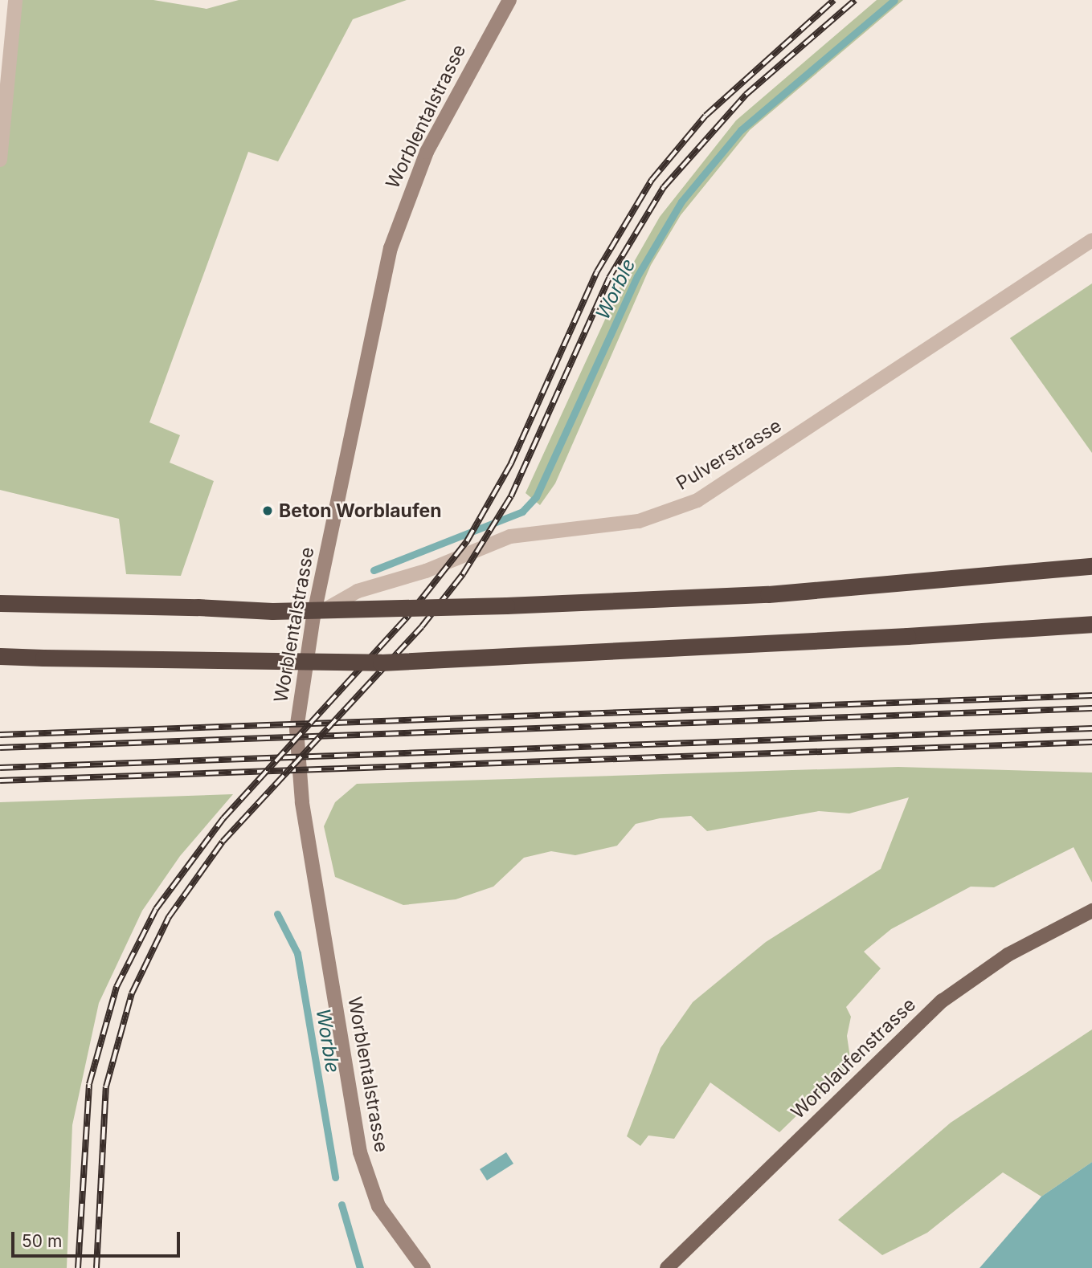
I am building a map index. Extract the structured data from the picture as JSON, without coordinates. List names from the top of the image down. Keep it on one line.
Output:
{"streets":{"main road":["Worblentalstrasse","Worblaufenstrasse"],"street":["Pulverstrasse"]},"crossings":[["Worblentalstrasse","Pulverstrasse"]],"water":["Worble"],"places":["Beton Worblaufen"],"scale_bar":"50 m"}
